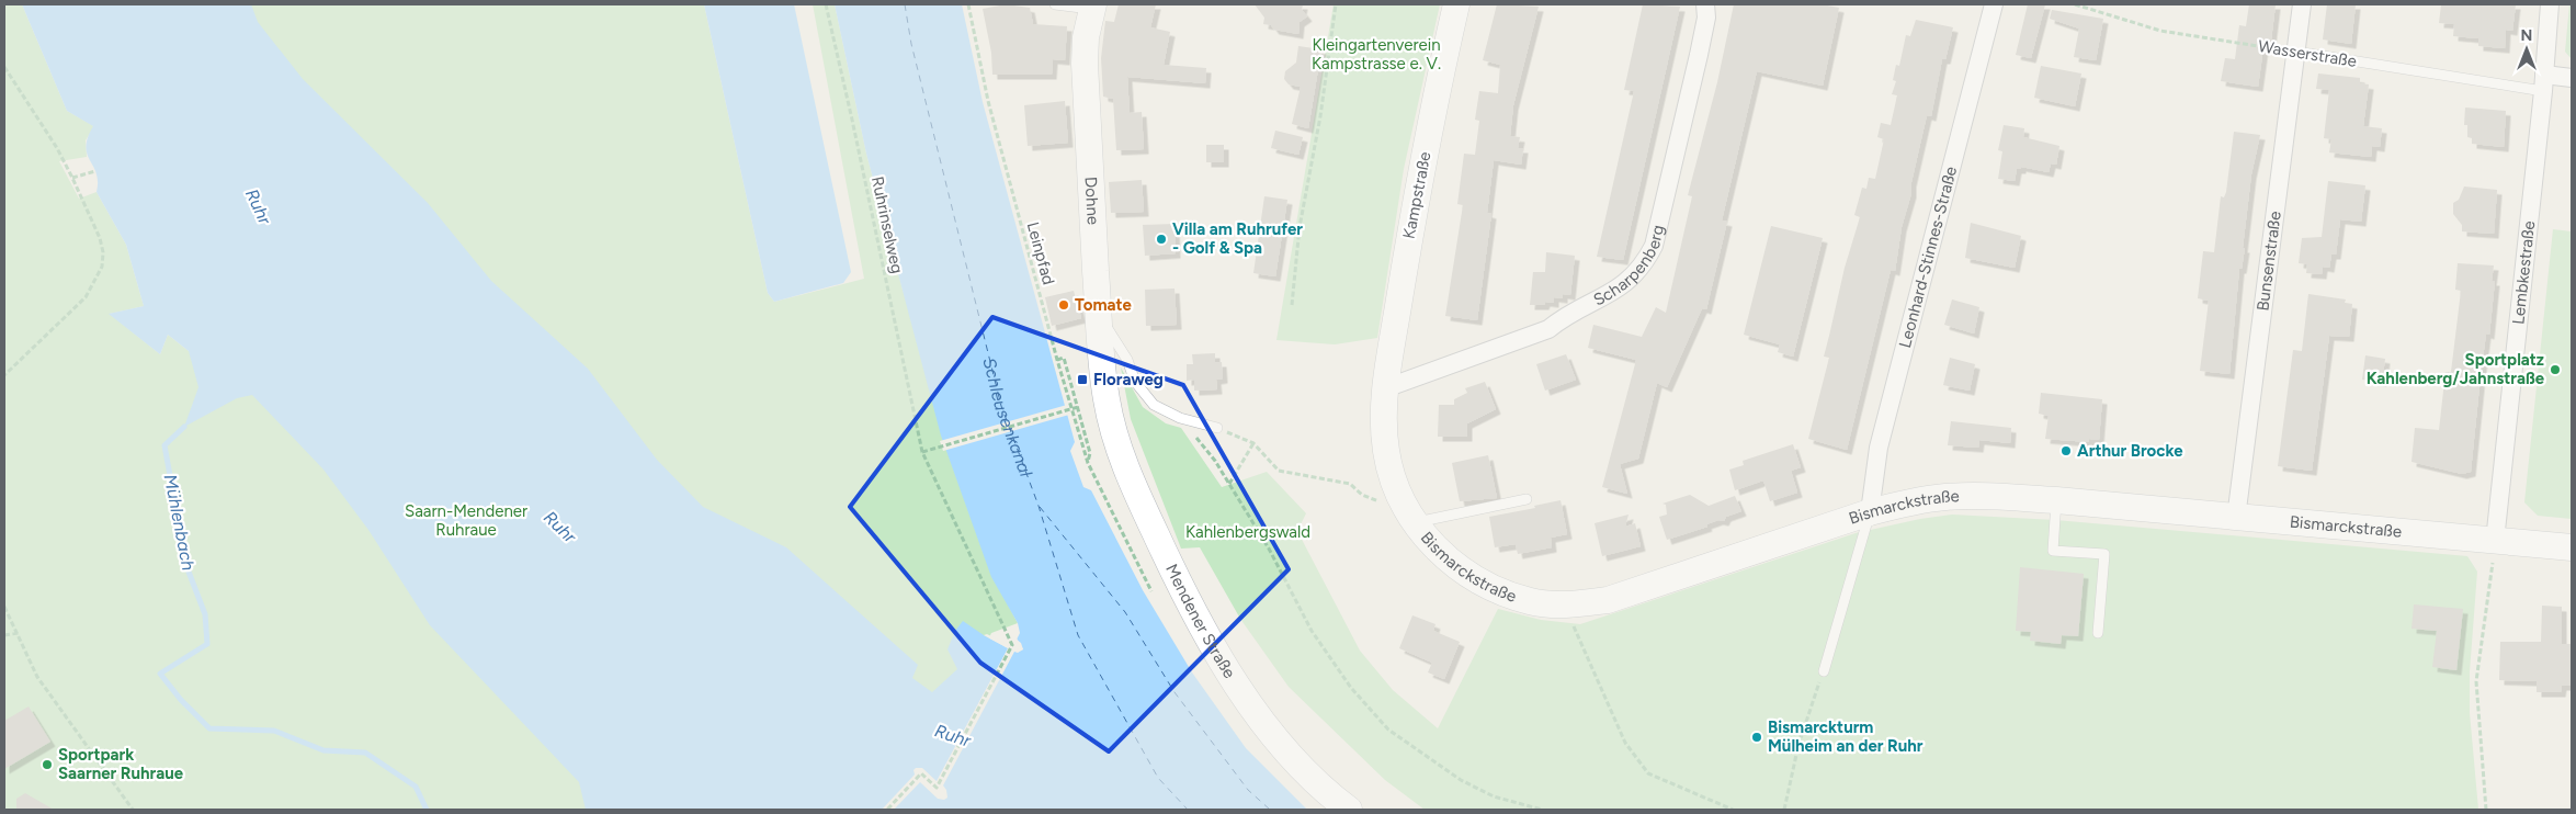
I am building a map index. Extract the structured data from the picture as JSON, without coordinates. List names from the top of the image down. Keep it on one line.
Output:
{"streets":{"main road":["Kampstraße","Dohne","Bismarckstraße","Mendener Straße"],"street":["Leonhard-Stinnes-Straße","Bunsenstraße","Scharpenberg","Lembkestraße"],"lane":["Wasserstraße"],"path":["Ruhrinselweg","Leinpfad"]},"crossings":[["Wasserstraße","Bunsenstraße"],["Wasserstraße","Lembkestraße"],["Kampstraße","Scharpenberg"],["Kampstraße","Bismarckstraße"],["Dohne","Mendener Straße"],["Leonhard-Stinnes-Straße","Bismarckstraße"],["Bunsenstraße","Bismarckstraße"],["Scharpenberg","Bismarckstraße"],["Lembkestraße","Bismarckstraße"]],"water":["Ruhr","Schleusenkanal","Mühlenbach"],"parks":["Kleingartenverein Kampstrasse e. V.","Saarn-Mendener Ruhraue","Kahlenbergswald"],"places":{"other":["Villa am Ruhrufer - Golf & Spa","Tomate","Sportplatz Kahlenberg/Jahnstraße","Arthur Brocke","Bismarckturm Mülheim an der Ruhr","Sportpark Saarner Ruhraue"],"transit":["Floraweg"]},"north":"top"}
